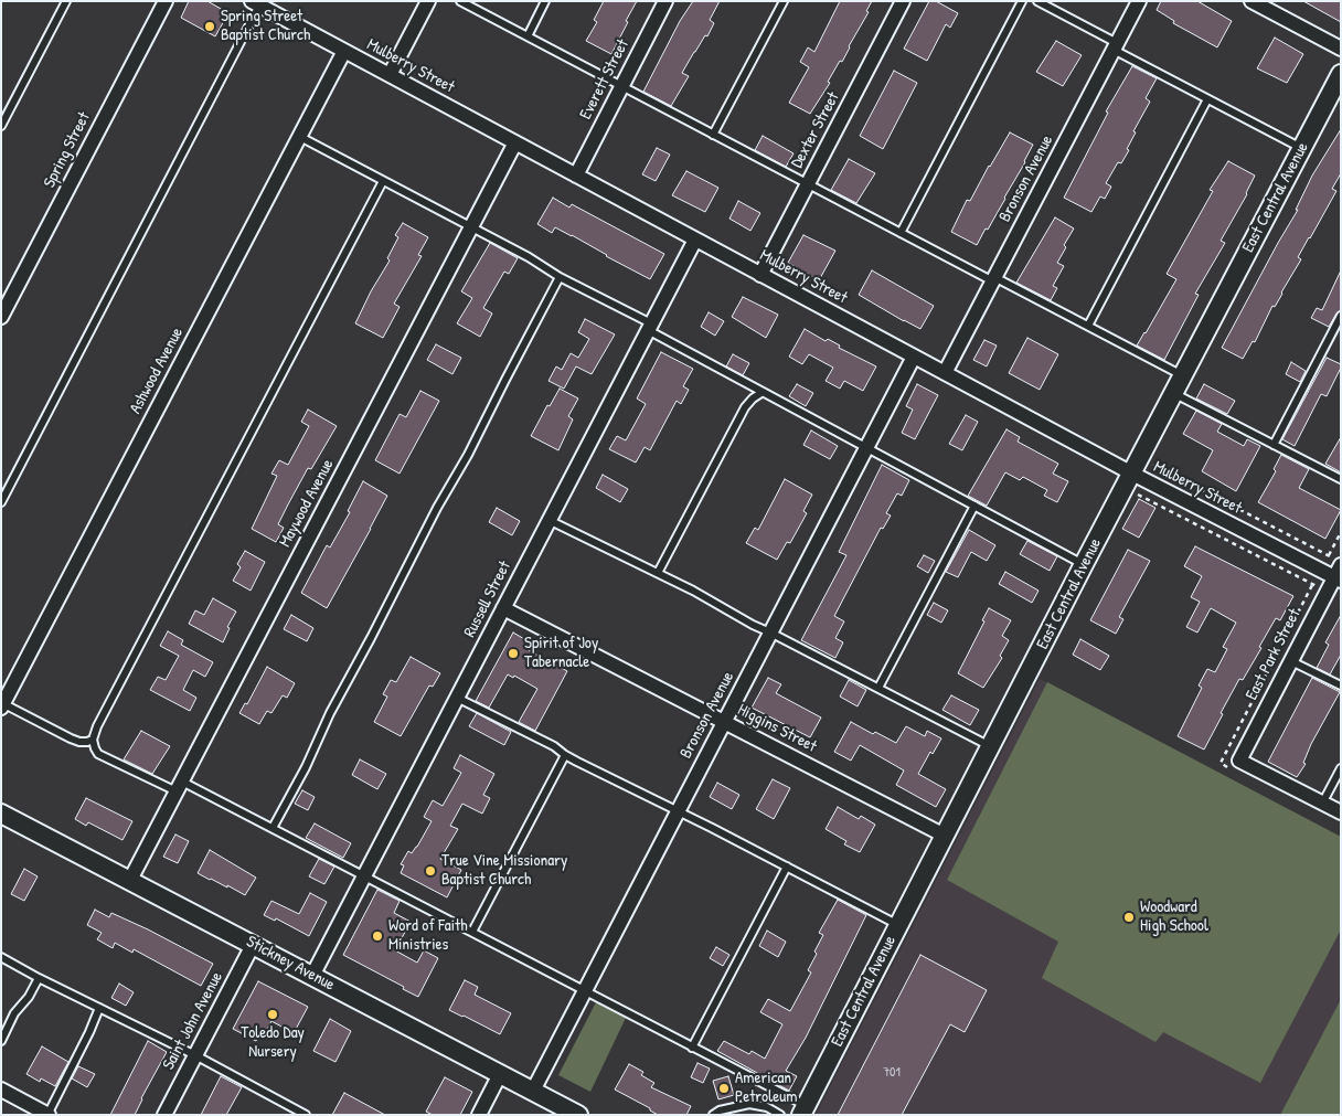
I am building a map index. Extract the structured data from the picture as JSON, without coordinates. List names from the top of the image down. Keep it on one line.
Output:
{"streets":{"street":["Mulberry Street","Everett Street","Dexter Street","Spring Street","Bronson Avenue","East Central Avenue","Ashwood Avenue","Maywood Avenue","Russell Street","East Park Street","Higgins Street","Stickney Avenue","Saint John Avenue"]},"crossings":[["Mulberry Street","Everett Street"],["Mulberry Street","Dexter Street"],["Mulberry Street","Bronson Avenue"],["Mulberry Street","East Central Avenue"],["Mulberry Street","Ashwood Avenue"],["Mulberry Street","Maywood Avenue"],["Mulberry Street","Russell Street"],["Mulberry Street","East Park Street"],["Bronson Avenue","Higgins Street"],["Bronson Avenue","Stickney Avenue"],["East Central Avenue","Higgins Street"],["Maywood Avenue","Stickney Avenue"],["Russell Street","Higgins Street"],["Russell Street","Stickney Avenue"],["Stickney Avenue","Saint John Avenue"]],"places":["Spring Street Baptist Church","Spirit of Joy Tabernacle","True Vine Missionary Baptist Church","Woodward High School","Word of Faith Ministries","Toledo Day Nursery","American Petroleum"],"house_numbers":["701"]}
